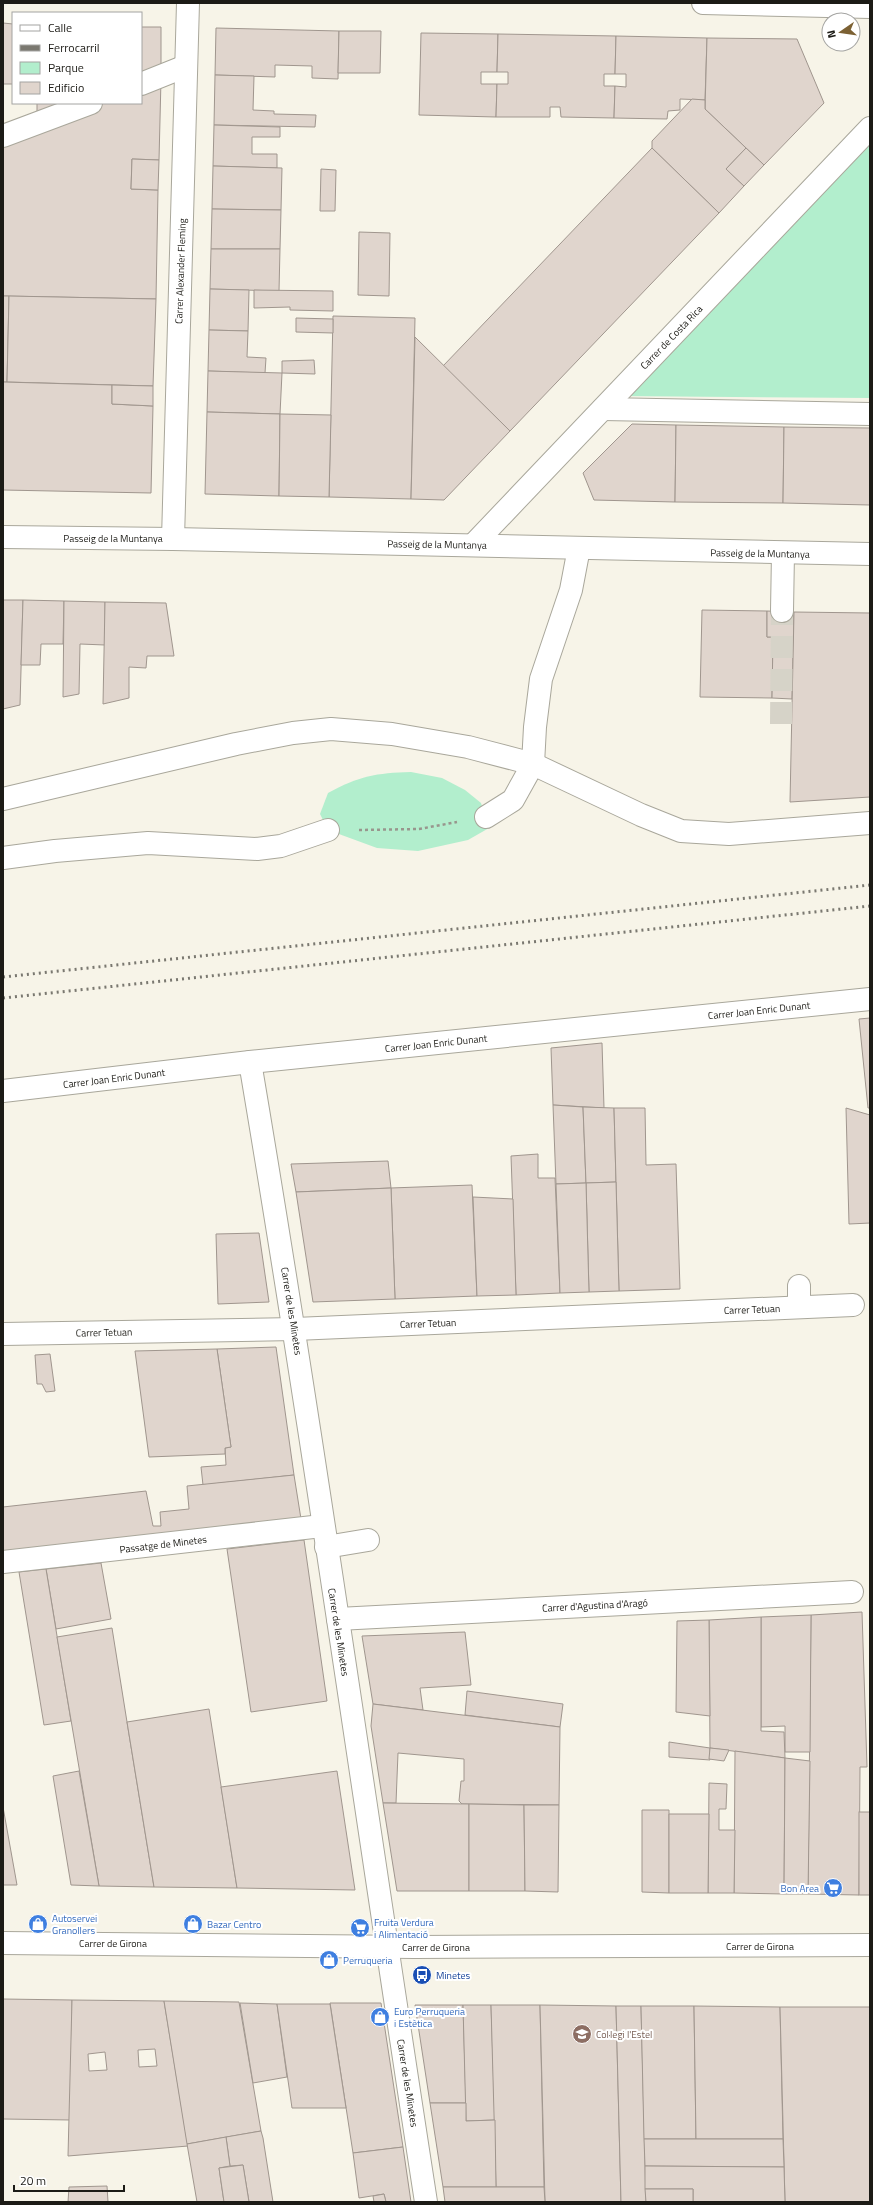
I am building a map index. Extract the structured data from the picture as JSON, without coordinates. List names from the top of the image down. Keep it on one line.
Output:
{"streets":{"street":["Carrer Alexander Fleming","Carrer de Costa Rica","Passeig de la Muntanya","Carrer Joan Enric Dunant","Carrer Tetuan","Carrer de les Minetes","Passatge de Minetes","Carrer d'Agustina d'Aragó","Carrer de Girona"]},"crossings":[["Carrer Alexander Fleming","Passeig de la Muntanya"],["Carrer de Costa Rica","Passeig de la Muntanya"],["Carrer Joan Enric Dunant","Carrer de les Minetes"],["Carrer Tetuan","Carrer de les Minetes"],["Carrer de les Minetes","Passatge de Minetes"],["Carrer de les Minetes","Carrer d'Agustina d'Aragó"],["Carrer de les Minetes","Carrer de Girona"]],"places":{"supermarket":["Bon Area","Fruita Verdura i Alimentació"],"shop":["Autoservei Granollers","Bazar Centro","Perruqueria","Euro Perruqueria i Estètica"],"bus stop":["Minetes"],"school or university":["Col·legi l'Estel"]},"legend":["Calle","Ferrocarril","Parque","Edificio"],"scale_bar":"20 m","north":"left"}
